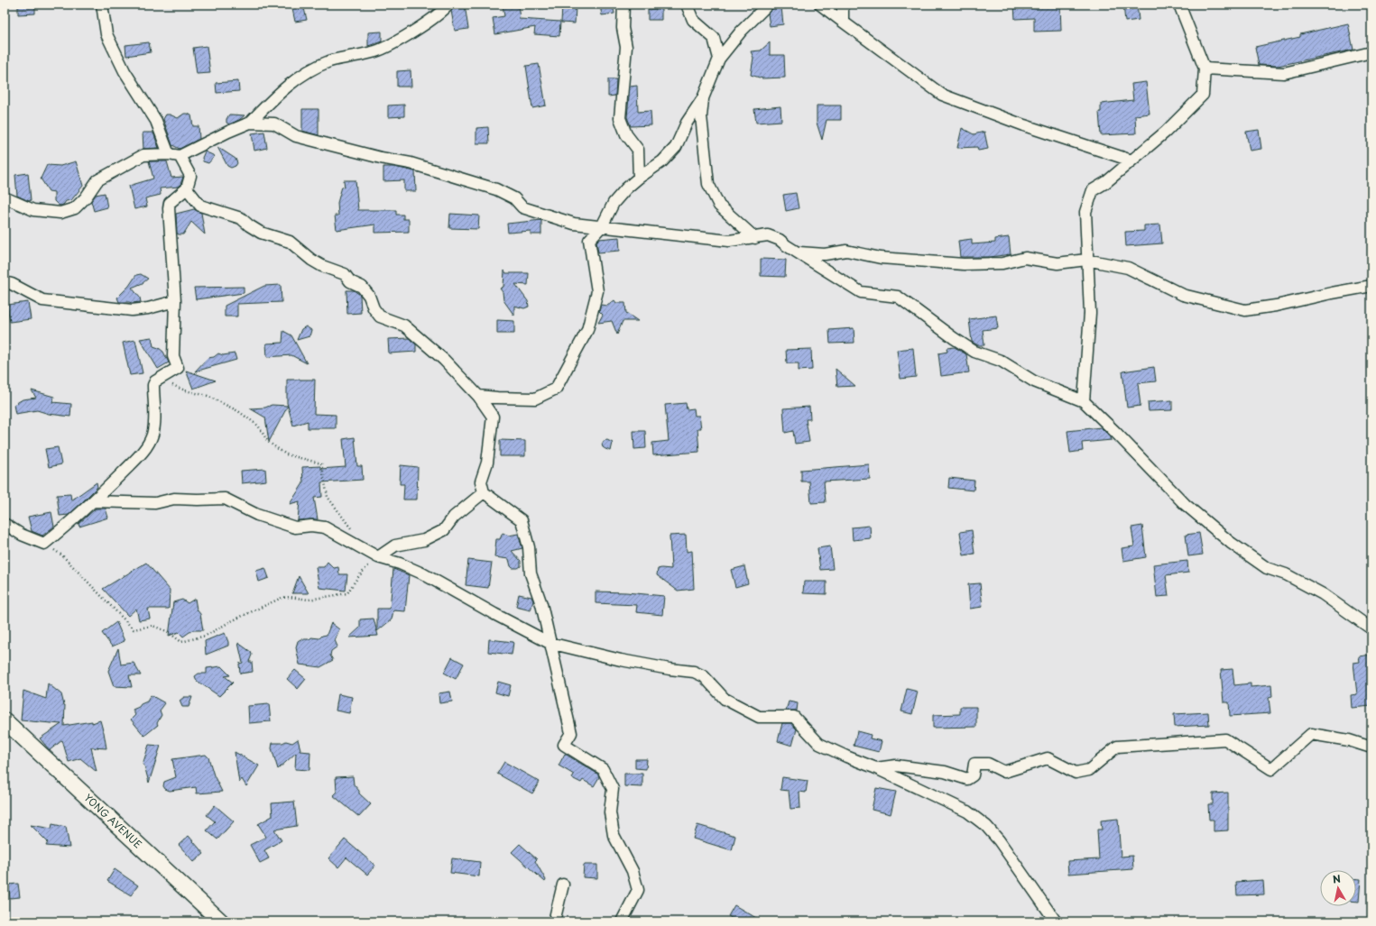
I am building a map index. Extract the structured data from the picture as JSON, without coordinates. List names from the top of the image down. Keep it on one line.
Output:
{"streets":{"street":["YONG AVENUE"]},"north":"top"}
